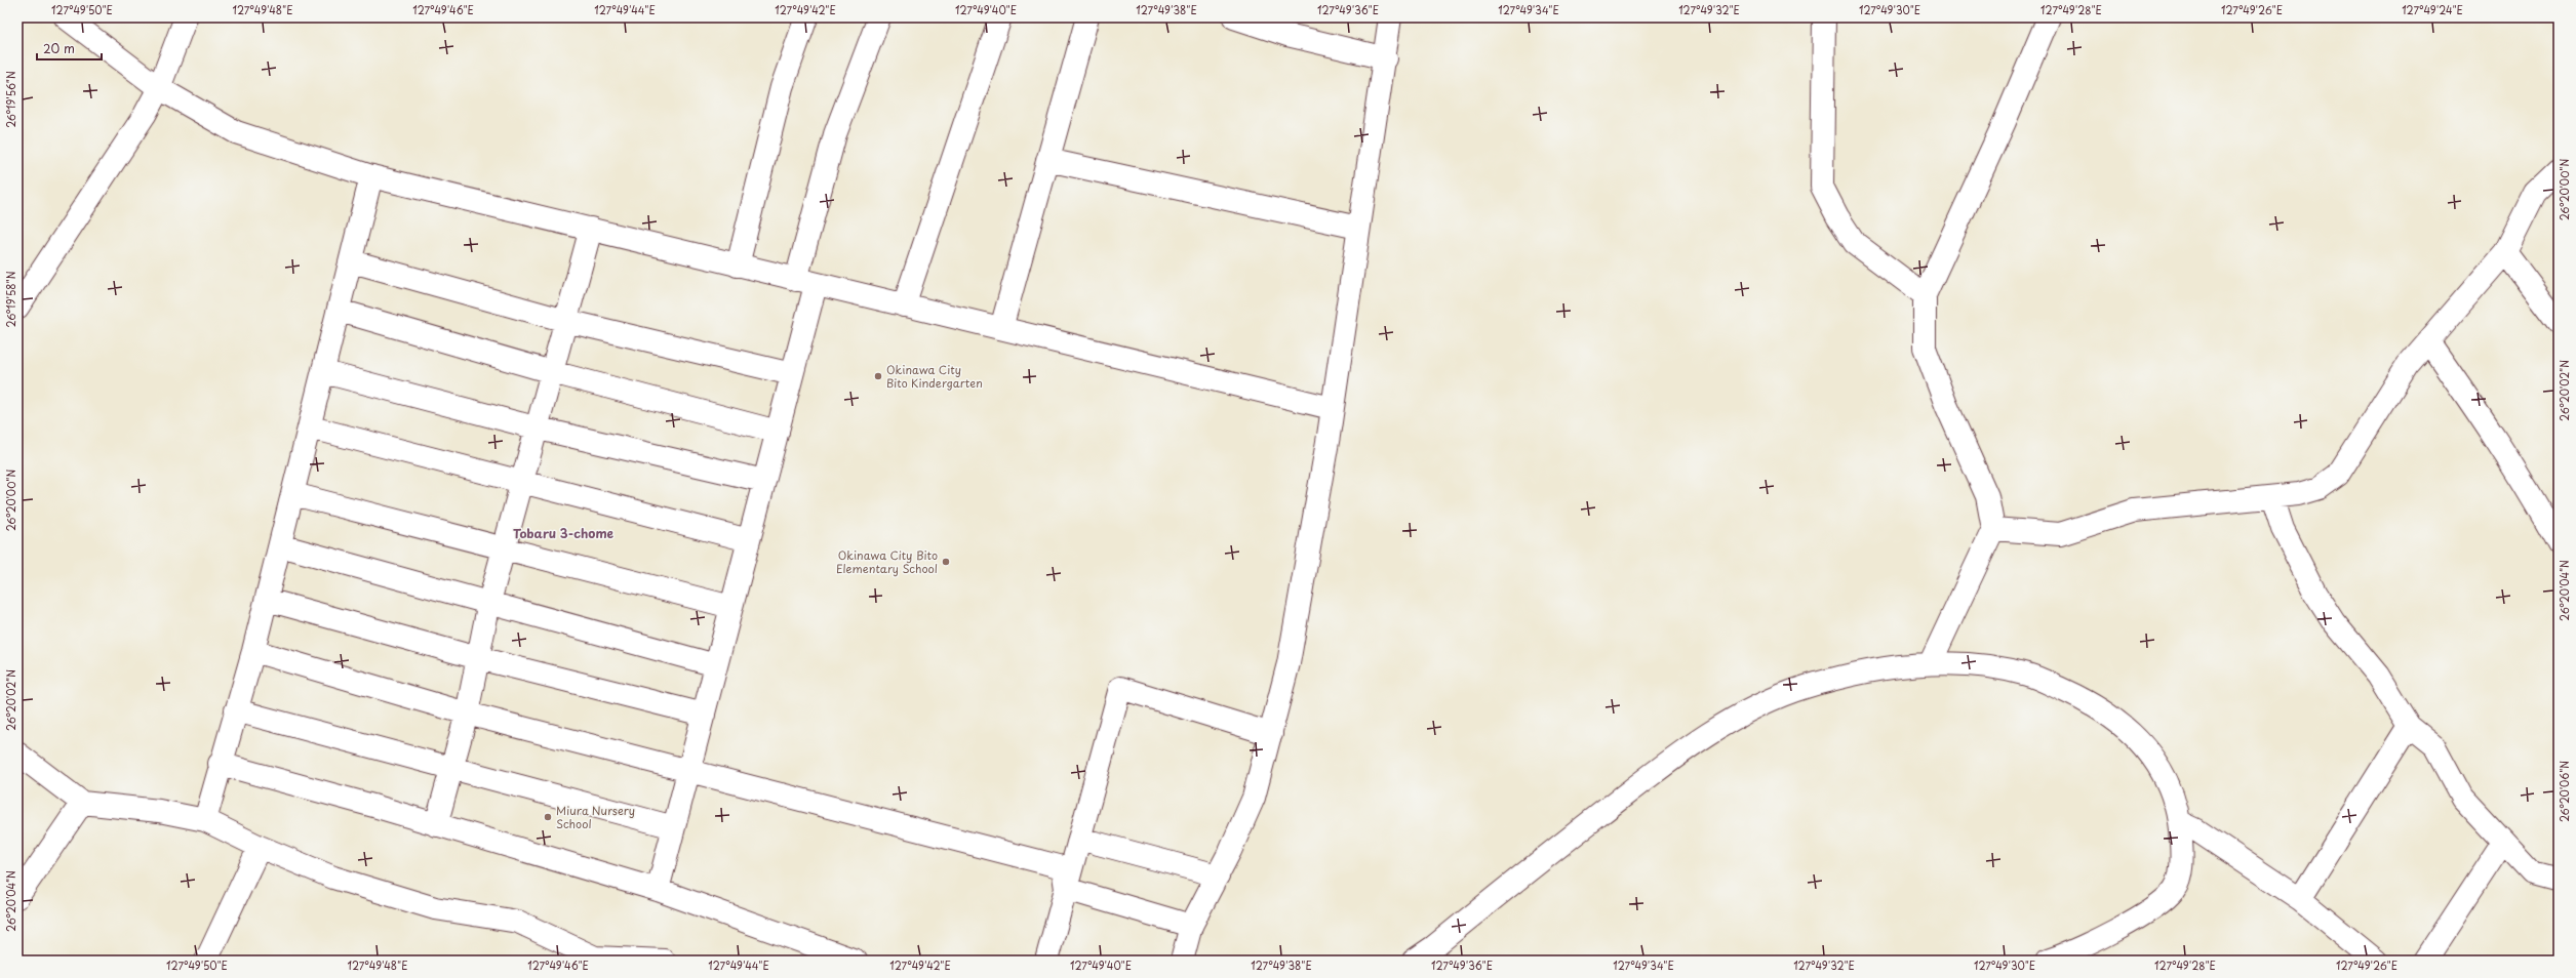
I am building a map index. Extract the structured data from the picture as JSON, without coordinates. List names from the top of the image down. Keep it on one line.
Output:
{"districts":["Tobaru 3-chome"],"places":["Okinawa City Bito Kindergarten","Okinawa City Bito Elementary School","Miura Nursery School"],"scale_bar":"20 m","coordinates":["127°49'50\"E","127°49'48\"E","127°49'46\"E","127°49'44\"E","127°49'42\"E","127°49'40\"E","127°49'38\"E","127°49'36\"E","127°49'34\"E","127°49'32\"E","127°49'30\"E","127°49'28\"E","127°49'26\"E","127°49'24\"E","26°19'56\"N","26°20'00\"N","26°19'58\"N","26°20'02\"N","26°20'04\"N","26°20'06\"N"]}
